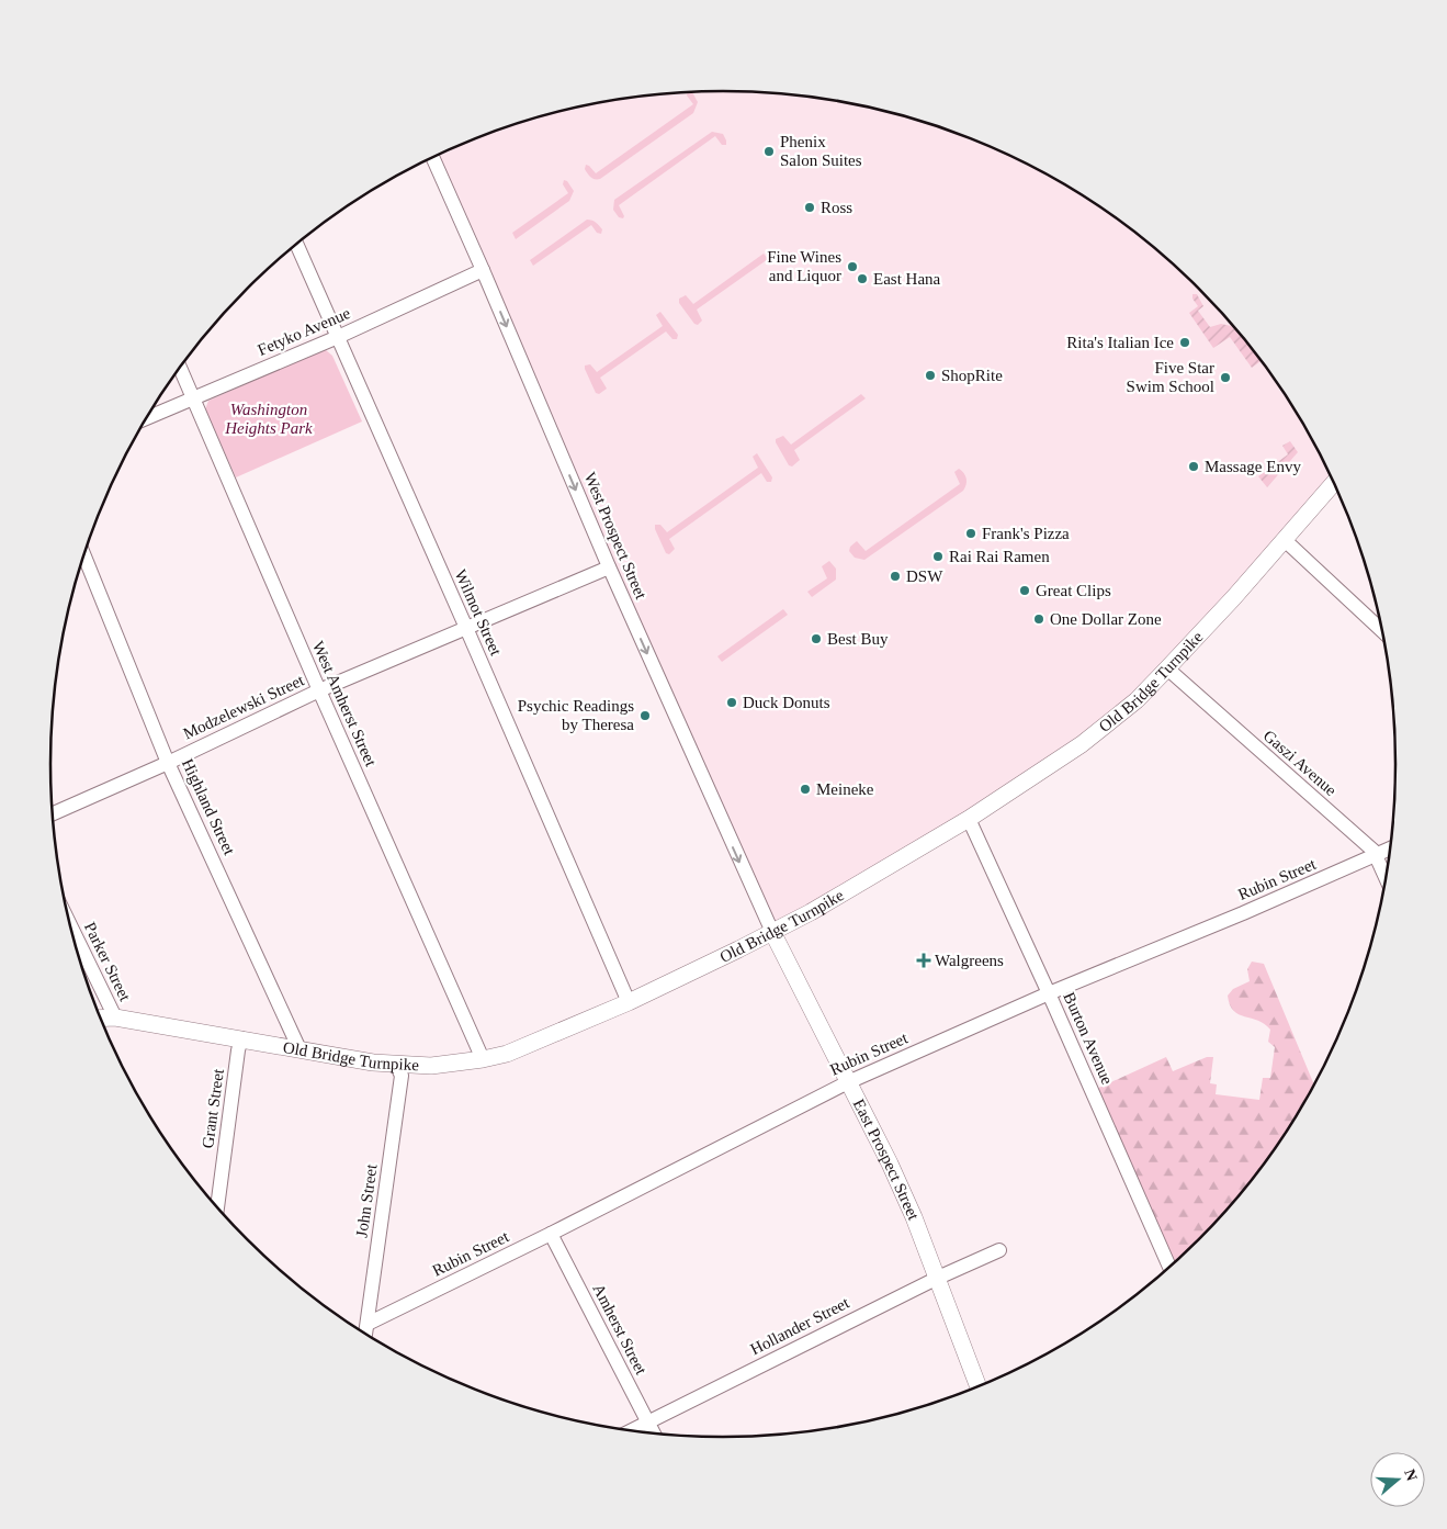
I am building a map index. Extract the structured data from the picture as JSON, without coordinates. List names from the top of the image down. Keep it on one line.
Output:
{"streets":{"street":["Fetyko Avenue","West Prospect Street","Wilmot Street","Old Bridge Turnpike","West Amherst Street","Modzelewski Street","Gaszi Avenue","Highland Street","Rubin Street","Parker Street","Burton Avenue","Grant Street","East Prospect Street","John Street","Hollander Street","Amherst Street"]},"crossings":[["Fetyko Avenue","West Prospect Street"],["Fetyko Avenue","Wilmot Street"],["Fetyko Avenue","West Amherst Street"],["West Prospect Street","Old Bridge Turnpike"],["West Prospect Street","Modzelewski Street"],["West Prospect Street","East Prospect Street"],["Wilmot Street","Old Bridge Turnpike"],["Wilmot Street","Modzelewski Street"],["Old Bridge Turnpike","West Amherst Street"],["Old Bridge Turnpike","Gaszi Avenue"],["Old Bridge Turnpike","Highland Street"],["Old Bridge Turnpike","Parker Street"],["Old Bridge Turnpike","Burton Avenue"],["Old Bridge Turnpike","Grant Street"],["Old Bridge Turnpike","East Prospect Street"],["Old Bridge Turnpike","John Street"],["West Amherst Street","Modzelewski Street"],["Modzelewski Street","Highland Street"],["Gaszi Avenue","Rubin Street"],["Rubin Street","Burton Avenue"],["Rubin Street","East Prospect Street"],["Rubin Street","John Street"],["Rubin Street","Amherst Street"],["East Prospect Street","Hollander Street"],["Hollander Street","Amherst Street"]],"one_way":["West Prospect Street"],"parks":["Washington Heights Park"],"places":{"other":["Phenix Salon Suites","Ross","Fine Wines and Liquor","East Hana","Rita's Italian Ice","ShopRite","Five Star Swim School","Massage Envy","Frank's Pizza","Rai Rai Ramen","DSW","Great Clips","One Dollar Zone","Best Buy","Duck Donuts","Psychic Readings by Theresa","Meineke"],"health":["Walgreens"]},"north":"right"}
